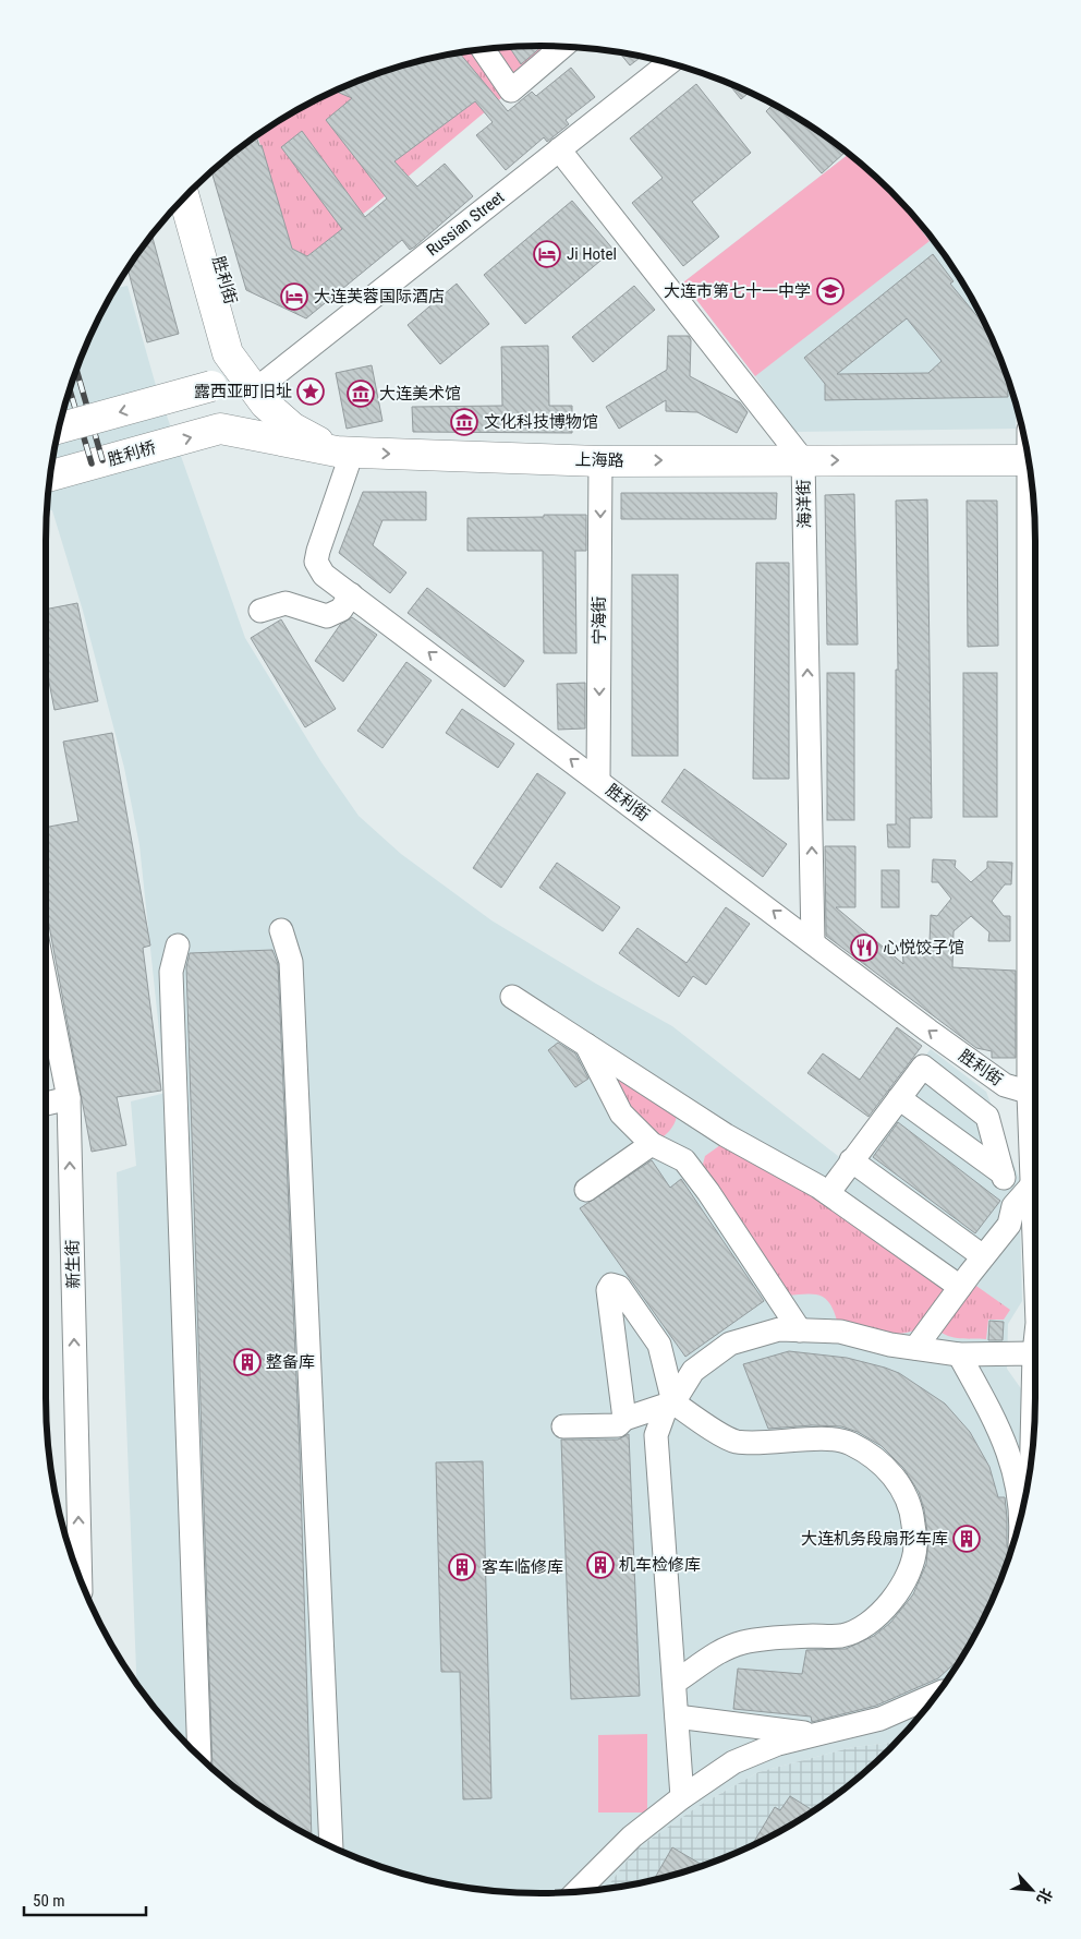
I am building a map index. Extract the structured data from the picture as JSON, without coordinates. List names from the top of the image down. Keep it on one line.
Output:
{"streets":{"main road":["胜利街","胜利桥","上海路"],"street":["Russian Street","海洋街","宁海街","新生街"]},"crossings":[["Russian Street","胜利街"],["Russian Street","海洋街"],["胜利街","上海路"],["胜利街","海洋街"],["胜利街","宁海街"],["胜利桥","上海路"],["上海路","海洋街"],["上海路","宁海街"]],"one_way":["胜利街","上海路","海洋街","宁海街"],"places":{"hotel":["Ji Hotel","大连芙蓉国际酒店"],"school or university":["大连市第七十一中学"],"place":["露西亚町旧址"],"museum":["大连美术馆","文化科技博物馆"],"restaurant":["心悦饺子馆"],"building":["整备库","大连机务段扇形车库","机车检修库","客车临修库"]},"scale_bar":"50 m","north":"bottom right"}
